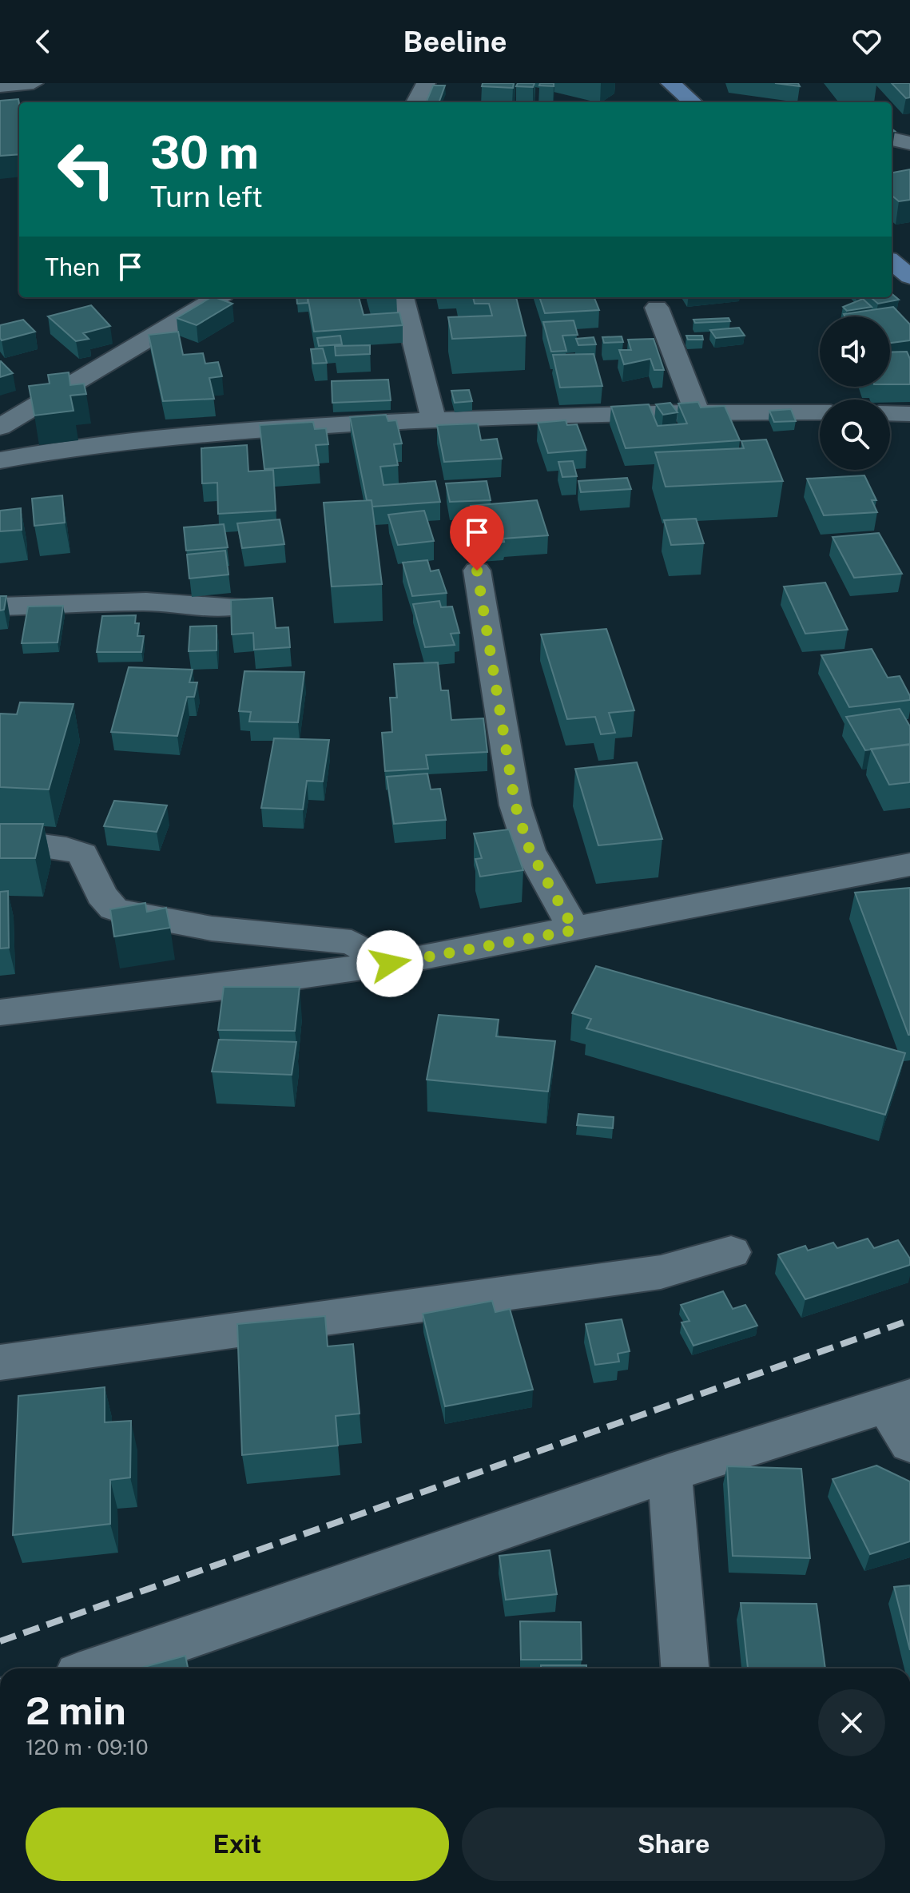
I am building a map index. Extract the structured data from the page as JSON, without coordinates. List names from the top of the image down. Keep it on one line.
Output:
{"page":{"header":"Beeline","turn":["30 m","Turn left"],"then":"Then","heading":["2 min","120 m · 09:10"],"buttons":["Exit","Share"]}}
